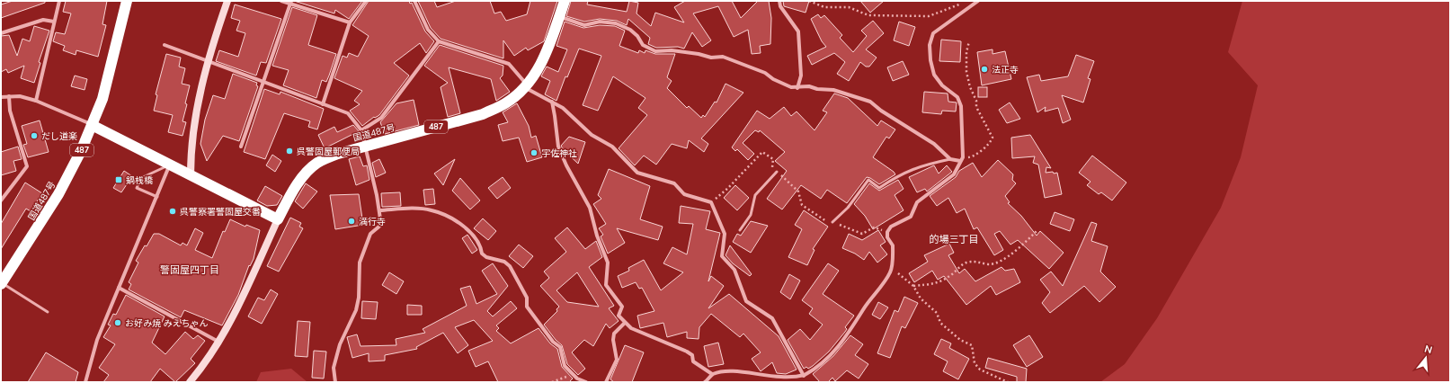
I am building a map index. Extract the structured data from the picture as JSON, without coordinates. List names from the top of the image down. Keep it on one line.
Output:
{"streets":{"highway":["487","国道487号"]},"districts":["的場三丁目","警固屋四丁目"],"places":{"other":["法正寺","だし道楽","呉警固屋郵便局","宇佐神社","呉警察署警固屋交番","満行寺","お好み焼 みえちゃん"],"transit":["鍋桟橋"]},"north":"top"}
